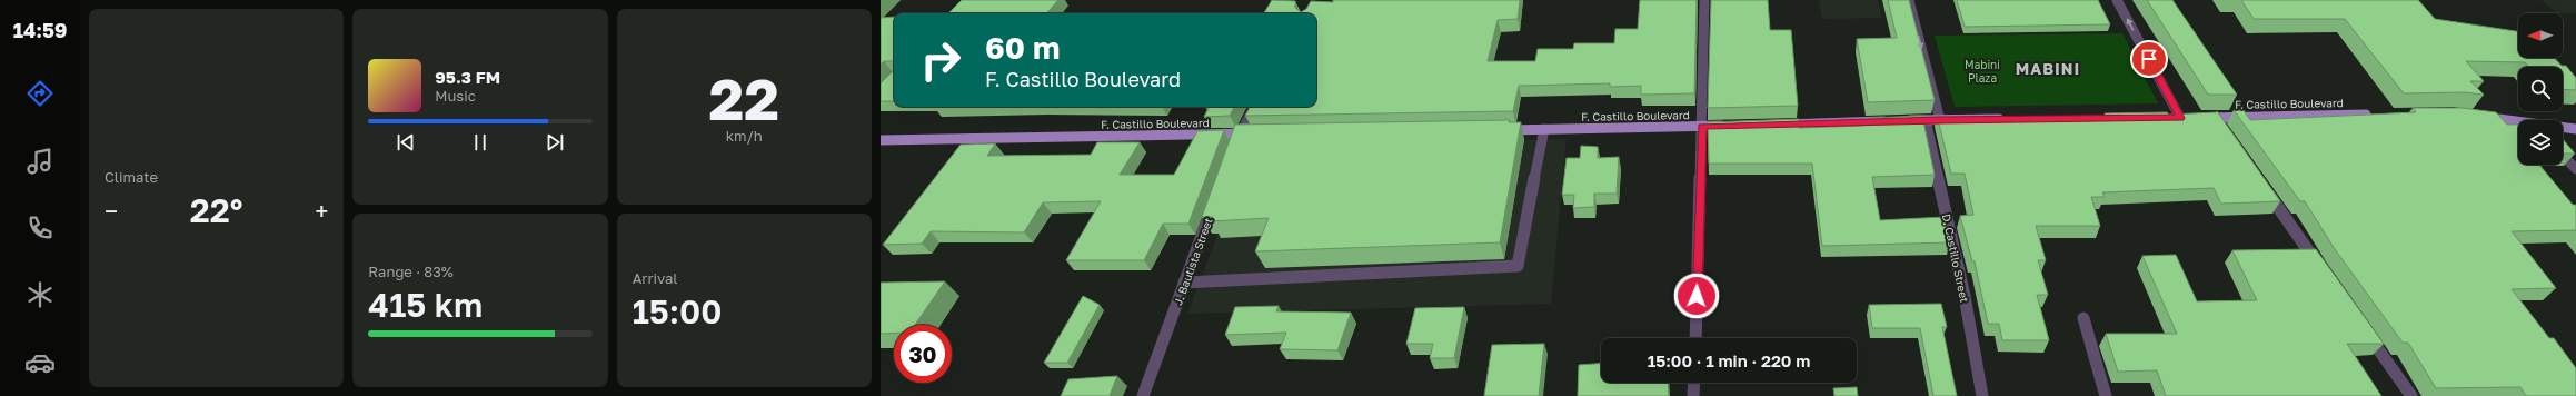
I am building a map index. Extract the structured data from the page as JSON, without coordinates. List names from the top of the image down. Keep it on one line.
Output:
{"streets":{"main road":["F. Castillo Boulevard"],"street":["D. Castillo Street","J. Bautista Street"]},"districts":["MABINI"],"parks":["Mabini Plaza"],"north":"left","page":{"tabs":"14:59","tile":["Climate",["22","km/h"],["Range · 83%","415 km"],["Arrival","15:00"]],"turn":["60 m","F. Castillo Boulevard"],"song":["95.3 FM","Music"],"heat":["−","22°","+"],"limit":"30","trip":"15:00 · 1 min · 220 m"}}
